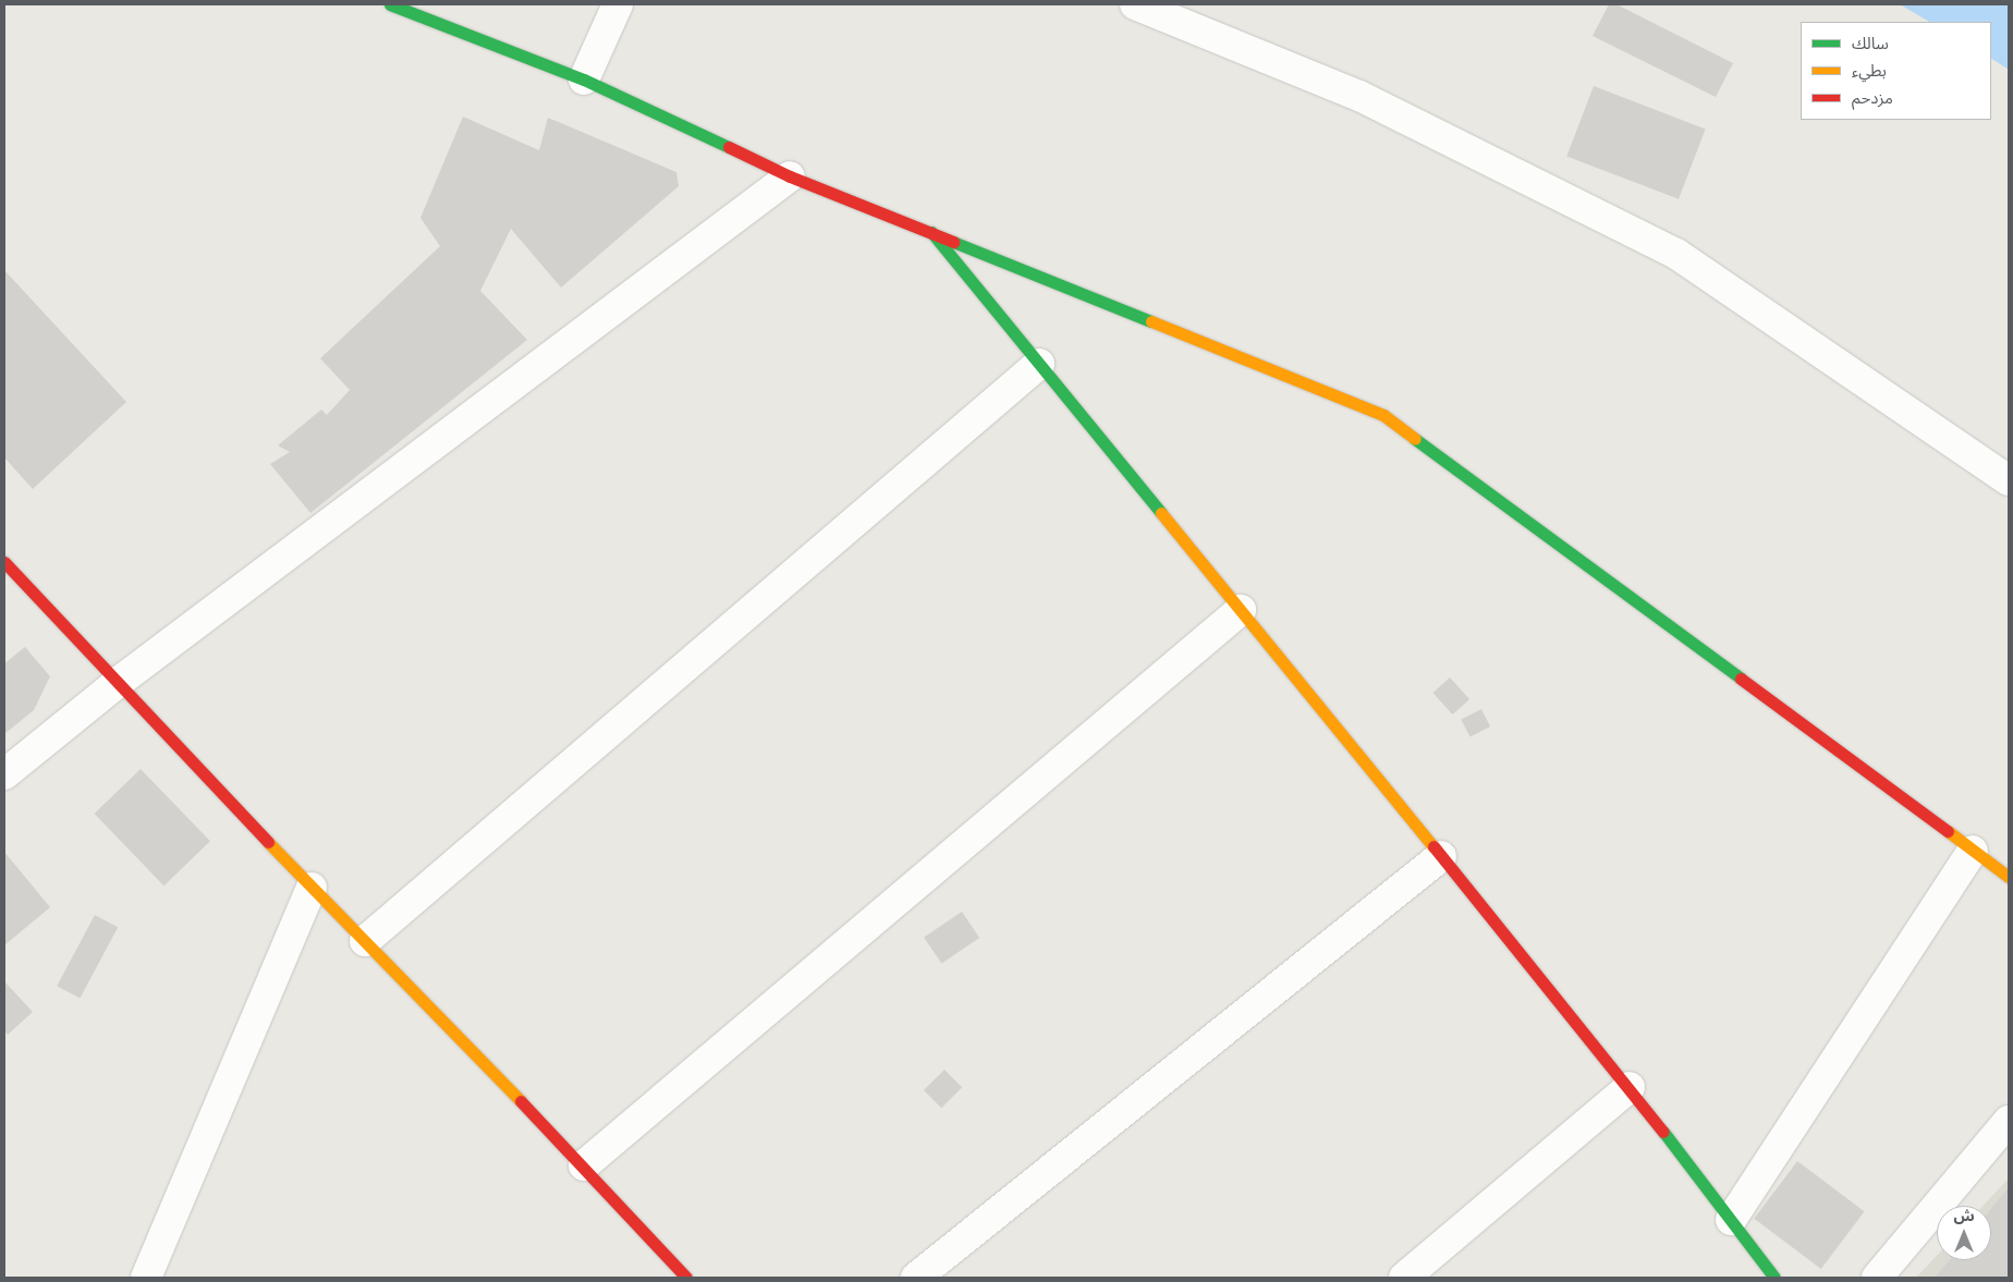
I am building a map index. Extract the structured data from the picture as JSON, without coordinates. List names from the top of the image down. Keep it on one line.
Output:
{"legend":["سالك","بطيء","مزدحم"],"north":"top"}
